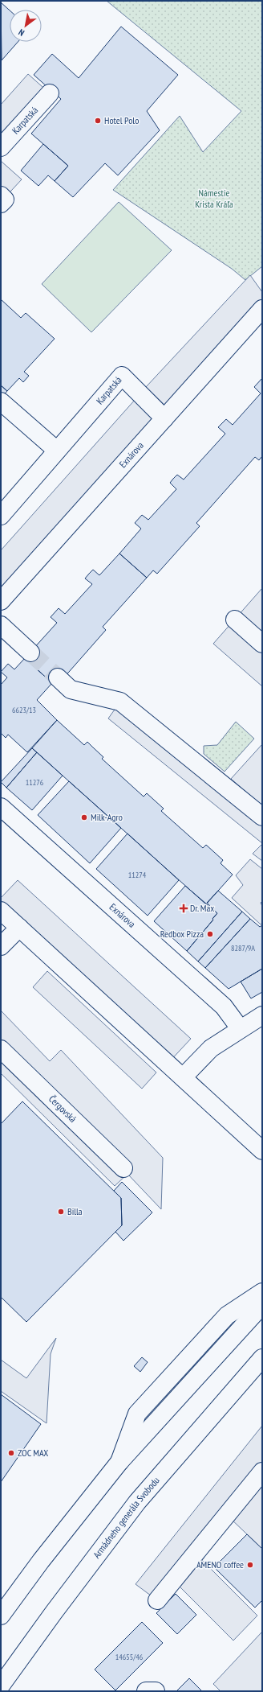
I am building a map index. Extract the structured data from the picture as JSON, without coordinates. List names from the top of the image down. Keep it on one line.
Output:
{"streets":{"street":["Karpatská","Exnárova","Čergovská","Armádneho generála Svobodu"]},"crossings":[["Karpatská","Exnárova"]],"parks":["Námestie Krista Kráľa"],"places":{"other":["Hotel Polo","Milk-Agro","Redbox Pizza","Billa","ZOC MAX","AMENO coffee"],"health":["Dr. Max"]},"house_numbers":["6623/13","11276","11274","8287/9A","14655/46"],"north":"bottom left"}
